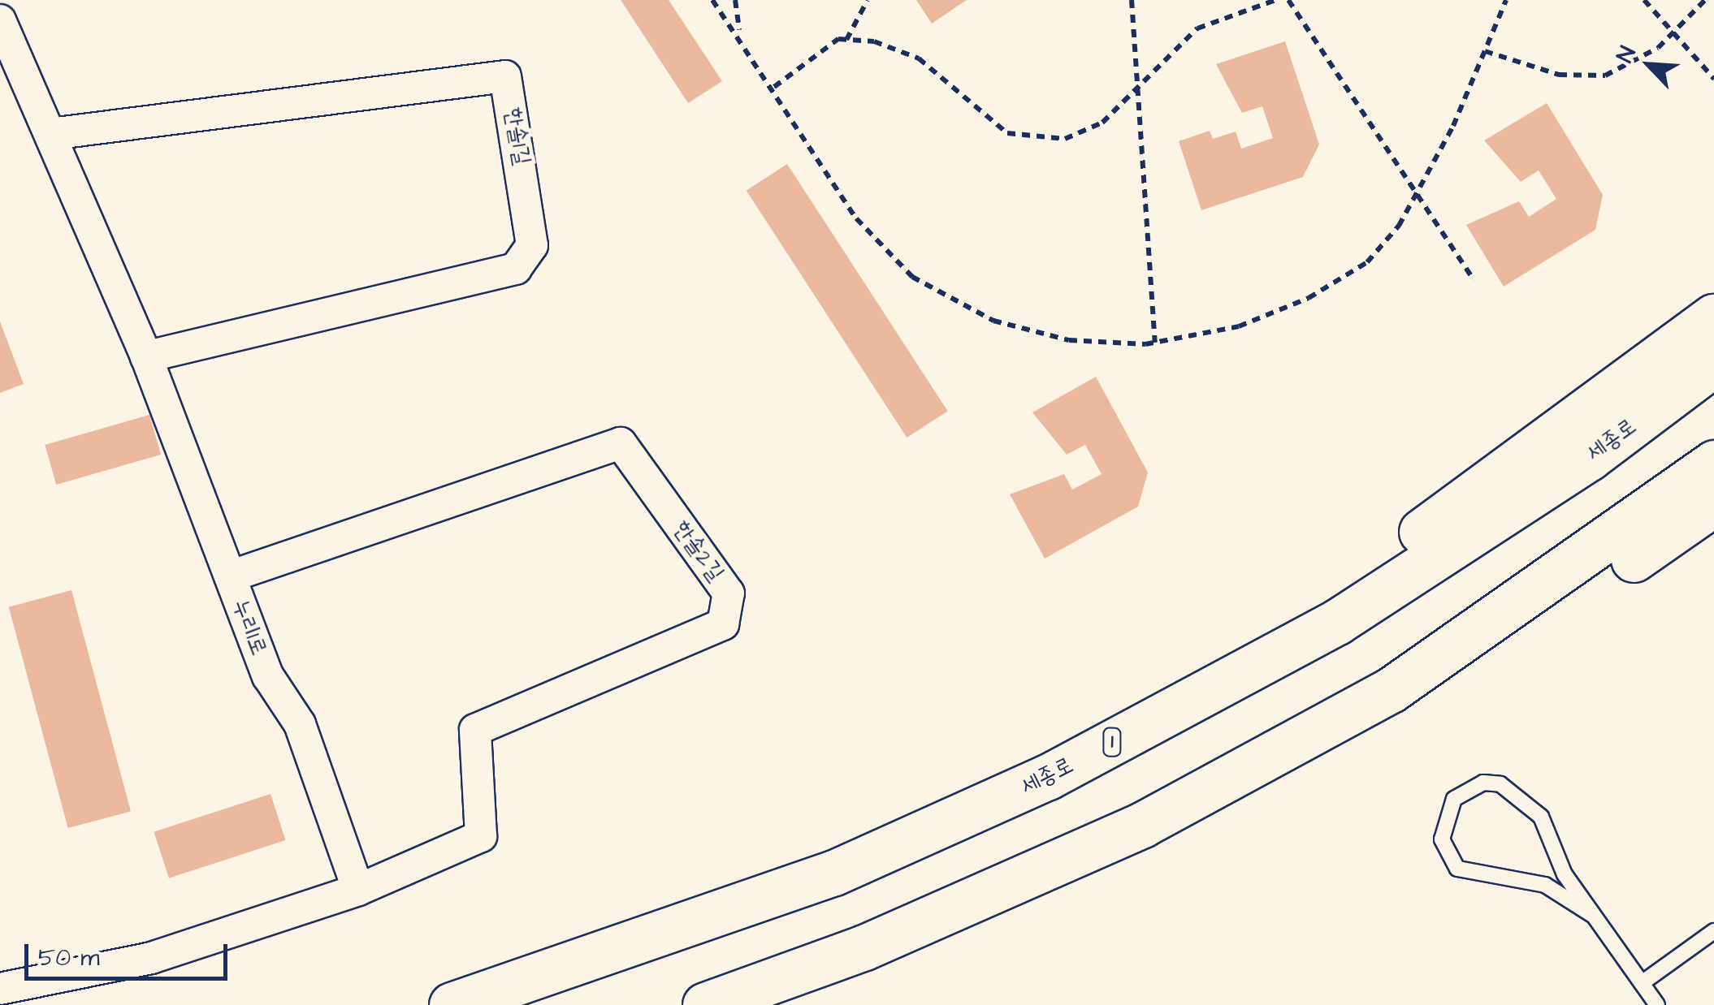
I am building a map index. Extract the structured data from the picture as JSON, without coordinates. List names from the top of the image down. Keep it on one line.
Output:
{"streets":{"highway":["세종로","1"],"street":["한솔1길","한솔2길","누리1로"]},"crossings":[["한솔1길","누리1로"],["한솔2길","누리1로"]],"scale_bar":"50 m","north":"top left"}
